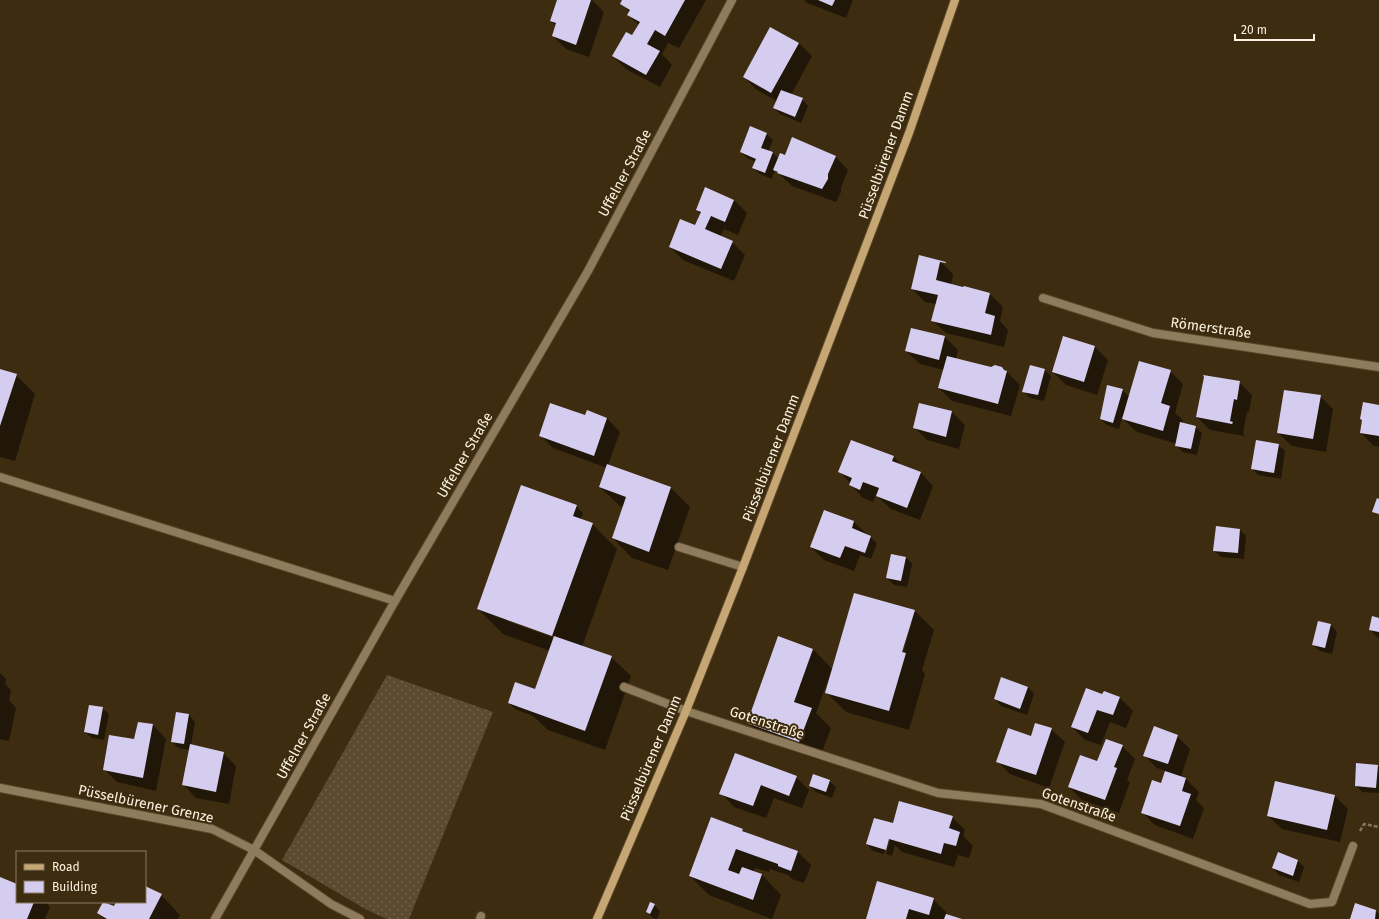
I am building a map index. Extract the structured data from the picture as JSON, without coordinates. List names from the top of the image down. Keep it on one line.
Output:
{"streets":{"main road":["Püsselbürener Damm"],"street":["Uffelner Straße","Römerstraße","Gotenstraße","Püsselbürener Grenze"]},"crossings":[["Püsselbürener Damm","Gotenstraße"],["Uffelner Straße","Püsselbürener Grenze"]],"legend":["Road","Building"],"scale_bar":"20 m"}
